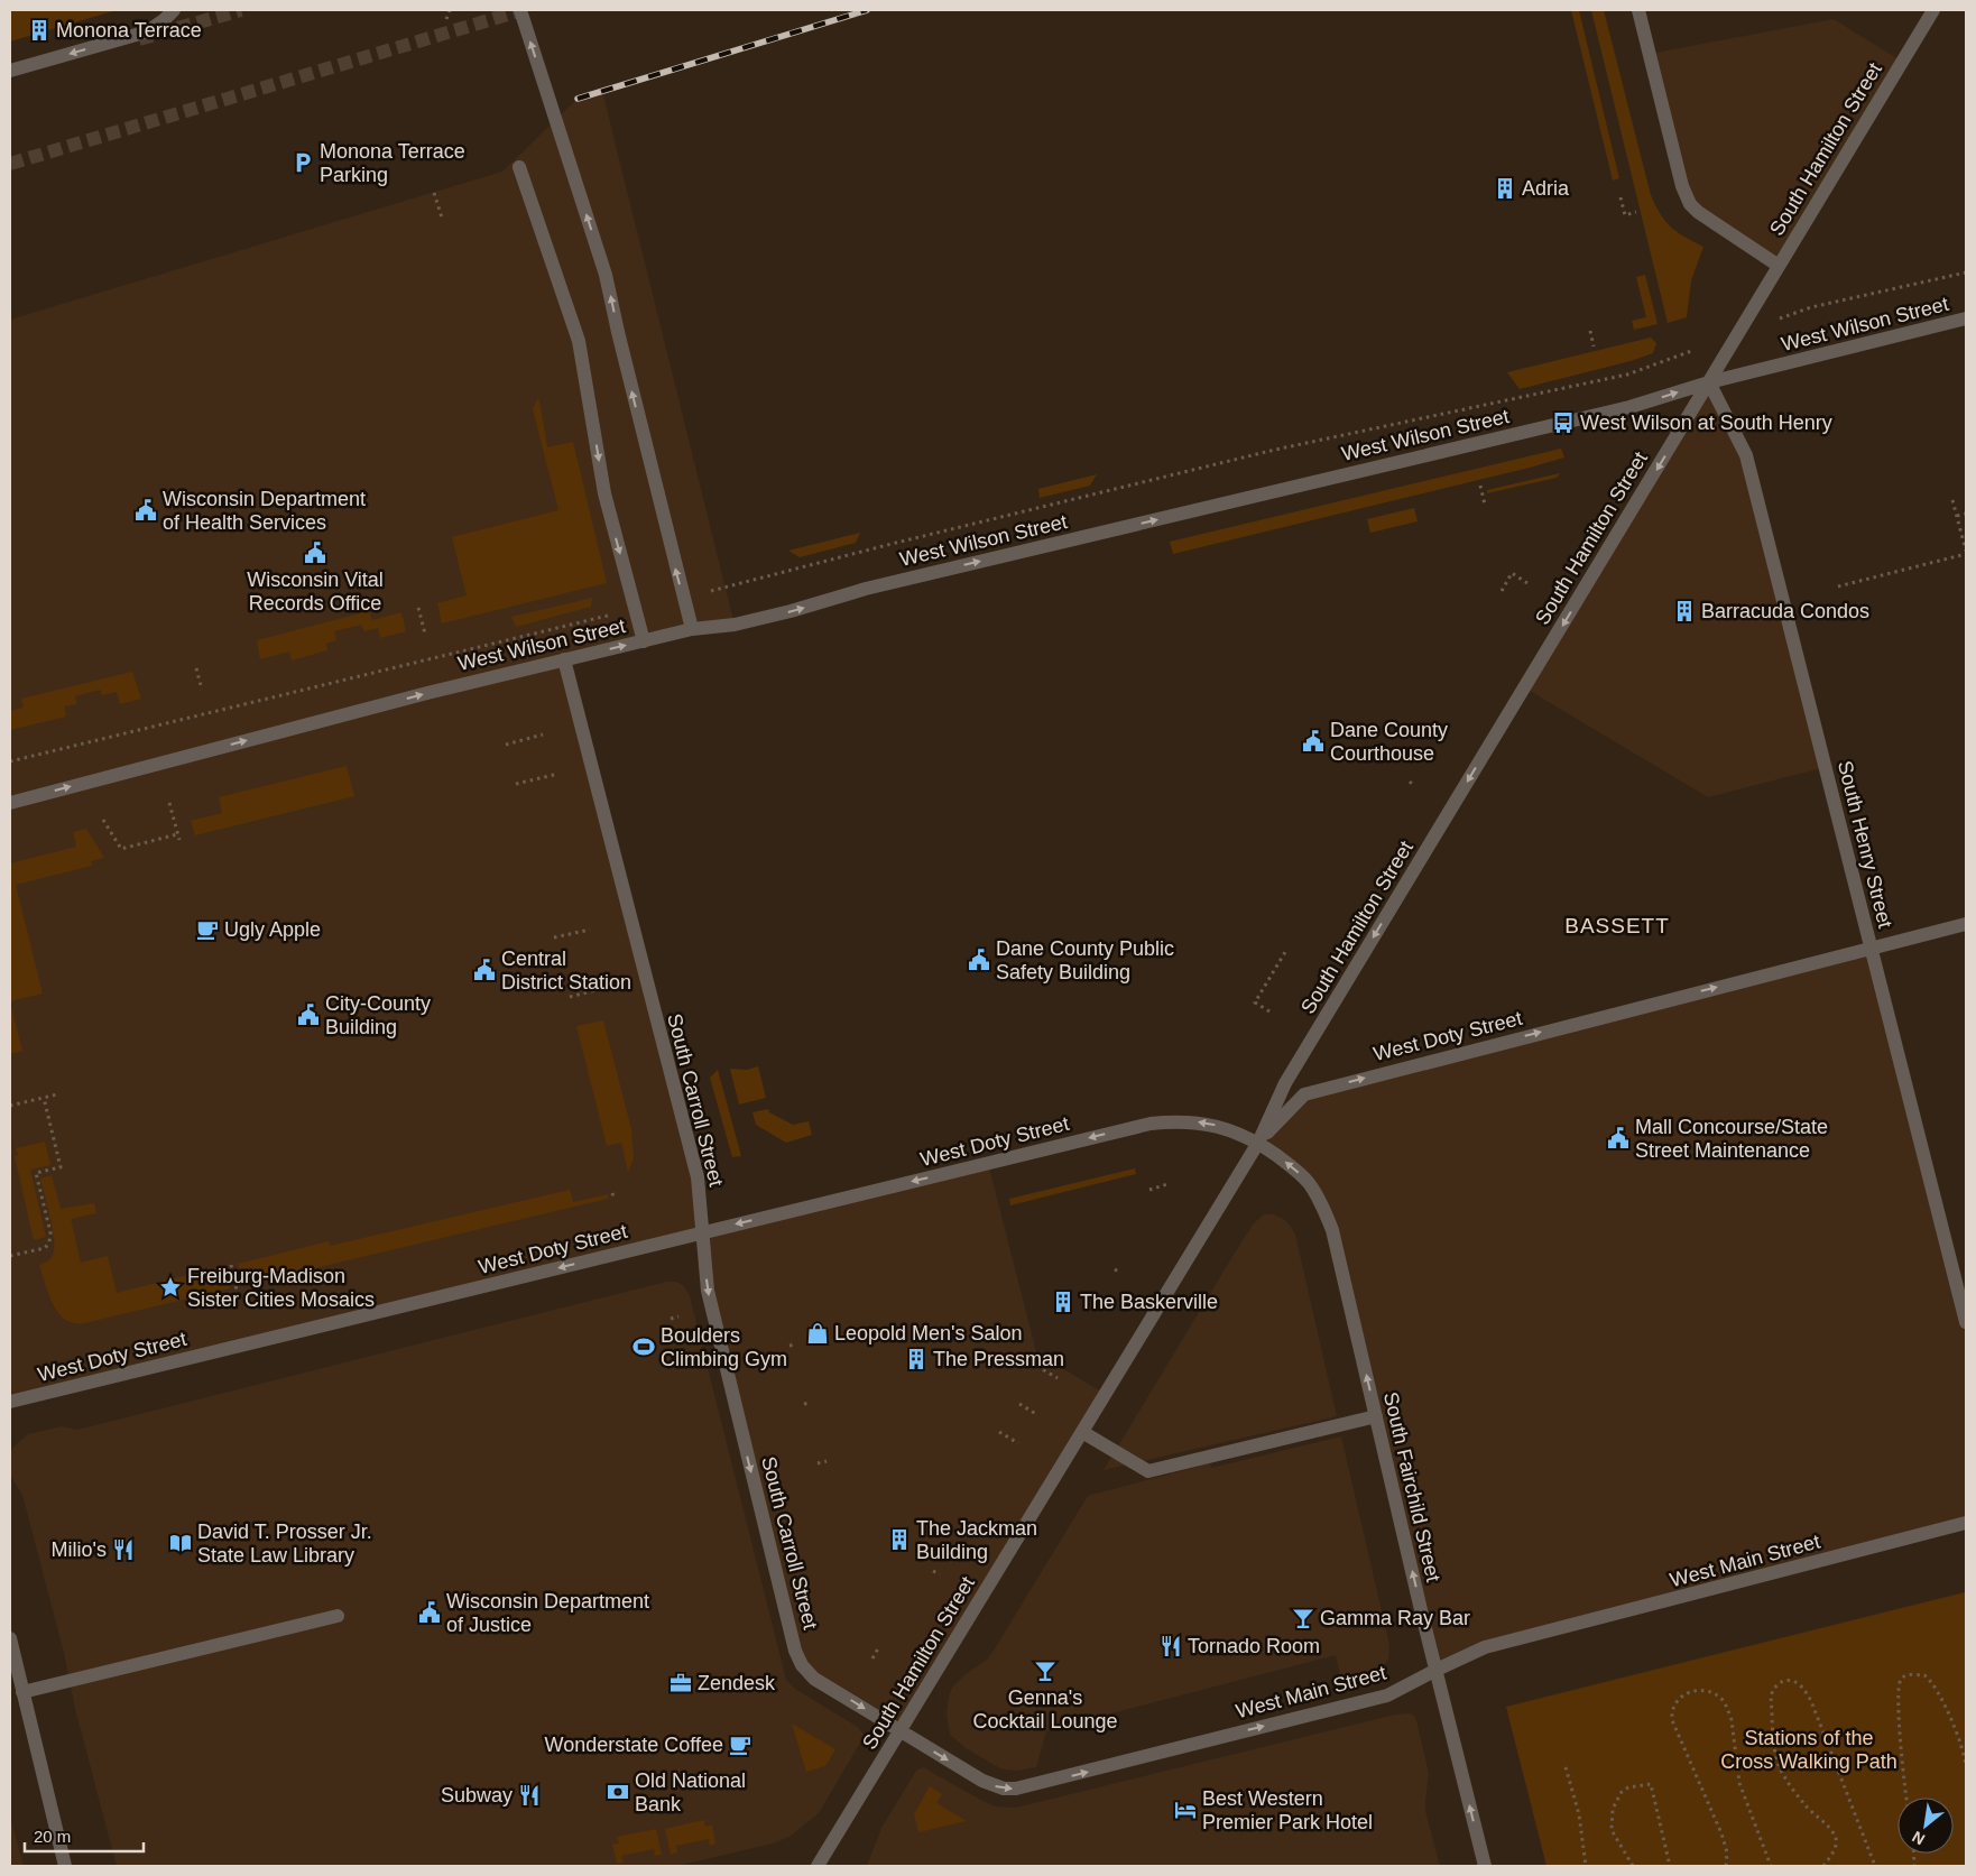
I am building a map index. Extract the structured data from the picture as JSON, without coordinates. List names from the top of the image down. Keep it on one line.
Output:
{"streets":{"street":["South Hamilton Street","West Wilson Street","South Henry Street","West Doty Street","South Carroll Street","South Fairchild Street","West Main Street"]},"crossings":[["South Hamilton Street","West Wilson Street"],["South Hamilton Street","South Henry Street"],["South Hamilton Street","West Doty Street"],["South Hamilton Street","South Carroll Street"],["South Hamilton Street","South Fairchild Street"],["South Hamilton Street","West Main Street"],["West Wilson Street","South Henry Street"],["West Wilson Street","South Carroll Street"],["South Henry Street","West Doty Street"],["West Doty Street","South Carroll Street"],["West Doty Street","South Fairchild Street"],["South Carroll Street","West Main Street"],["South Fairchild Street","West Main Street"]],"one_way":["South Hamilton Street","West Wilson Street","South Carroll Street","South Fairchild Street","West Main Street"],"districts":["BASSETT"],"parks":["Stations of the Cross Walking Path"],"places":{"building":["Monona Terrace","Adria","Barracuda Condos","The Baskerville","The Pressman","The Jackman Building"],"parking":["Monona Terrace Parking"],"bus stop":["West Wilson at South Henry"],"public building":["Wisconsin Department of Health Services","Wisconsin Vital Records Office","Dane County Courthouse","Dane County Public Safety Building","Central District Station","City-County Building","Mall Concourse/State Street Maintenance","Wisconsin Department of Justice"],"cafe":["Ugly Apple","Wonderstate Coffee"],"place":["Freiburg-Madison Sister Cities Mosaics"],"shop":["Leopold Men's Salon"],"sports":["Boulders Climbing Gym"],"library":["David T. Prosser Jr. State Law Library"],"restaurant":["Milio's","Tornado Room","Subway"],"bar":["Gamma Ray Bar","Genna's Cocktail Lounge"],"office":["Zendesk"],"bank":["Old National Bank"],"hotel":["Best Western Premier Park Hotel"]},"scale_bar":"20 m","north":"bottom left"}
